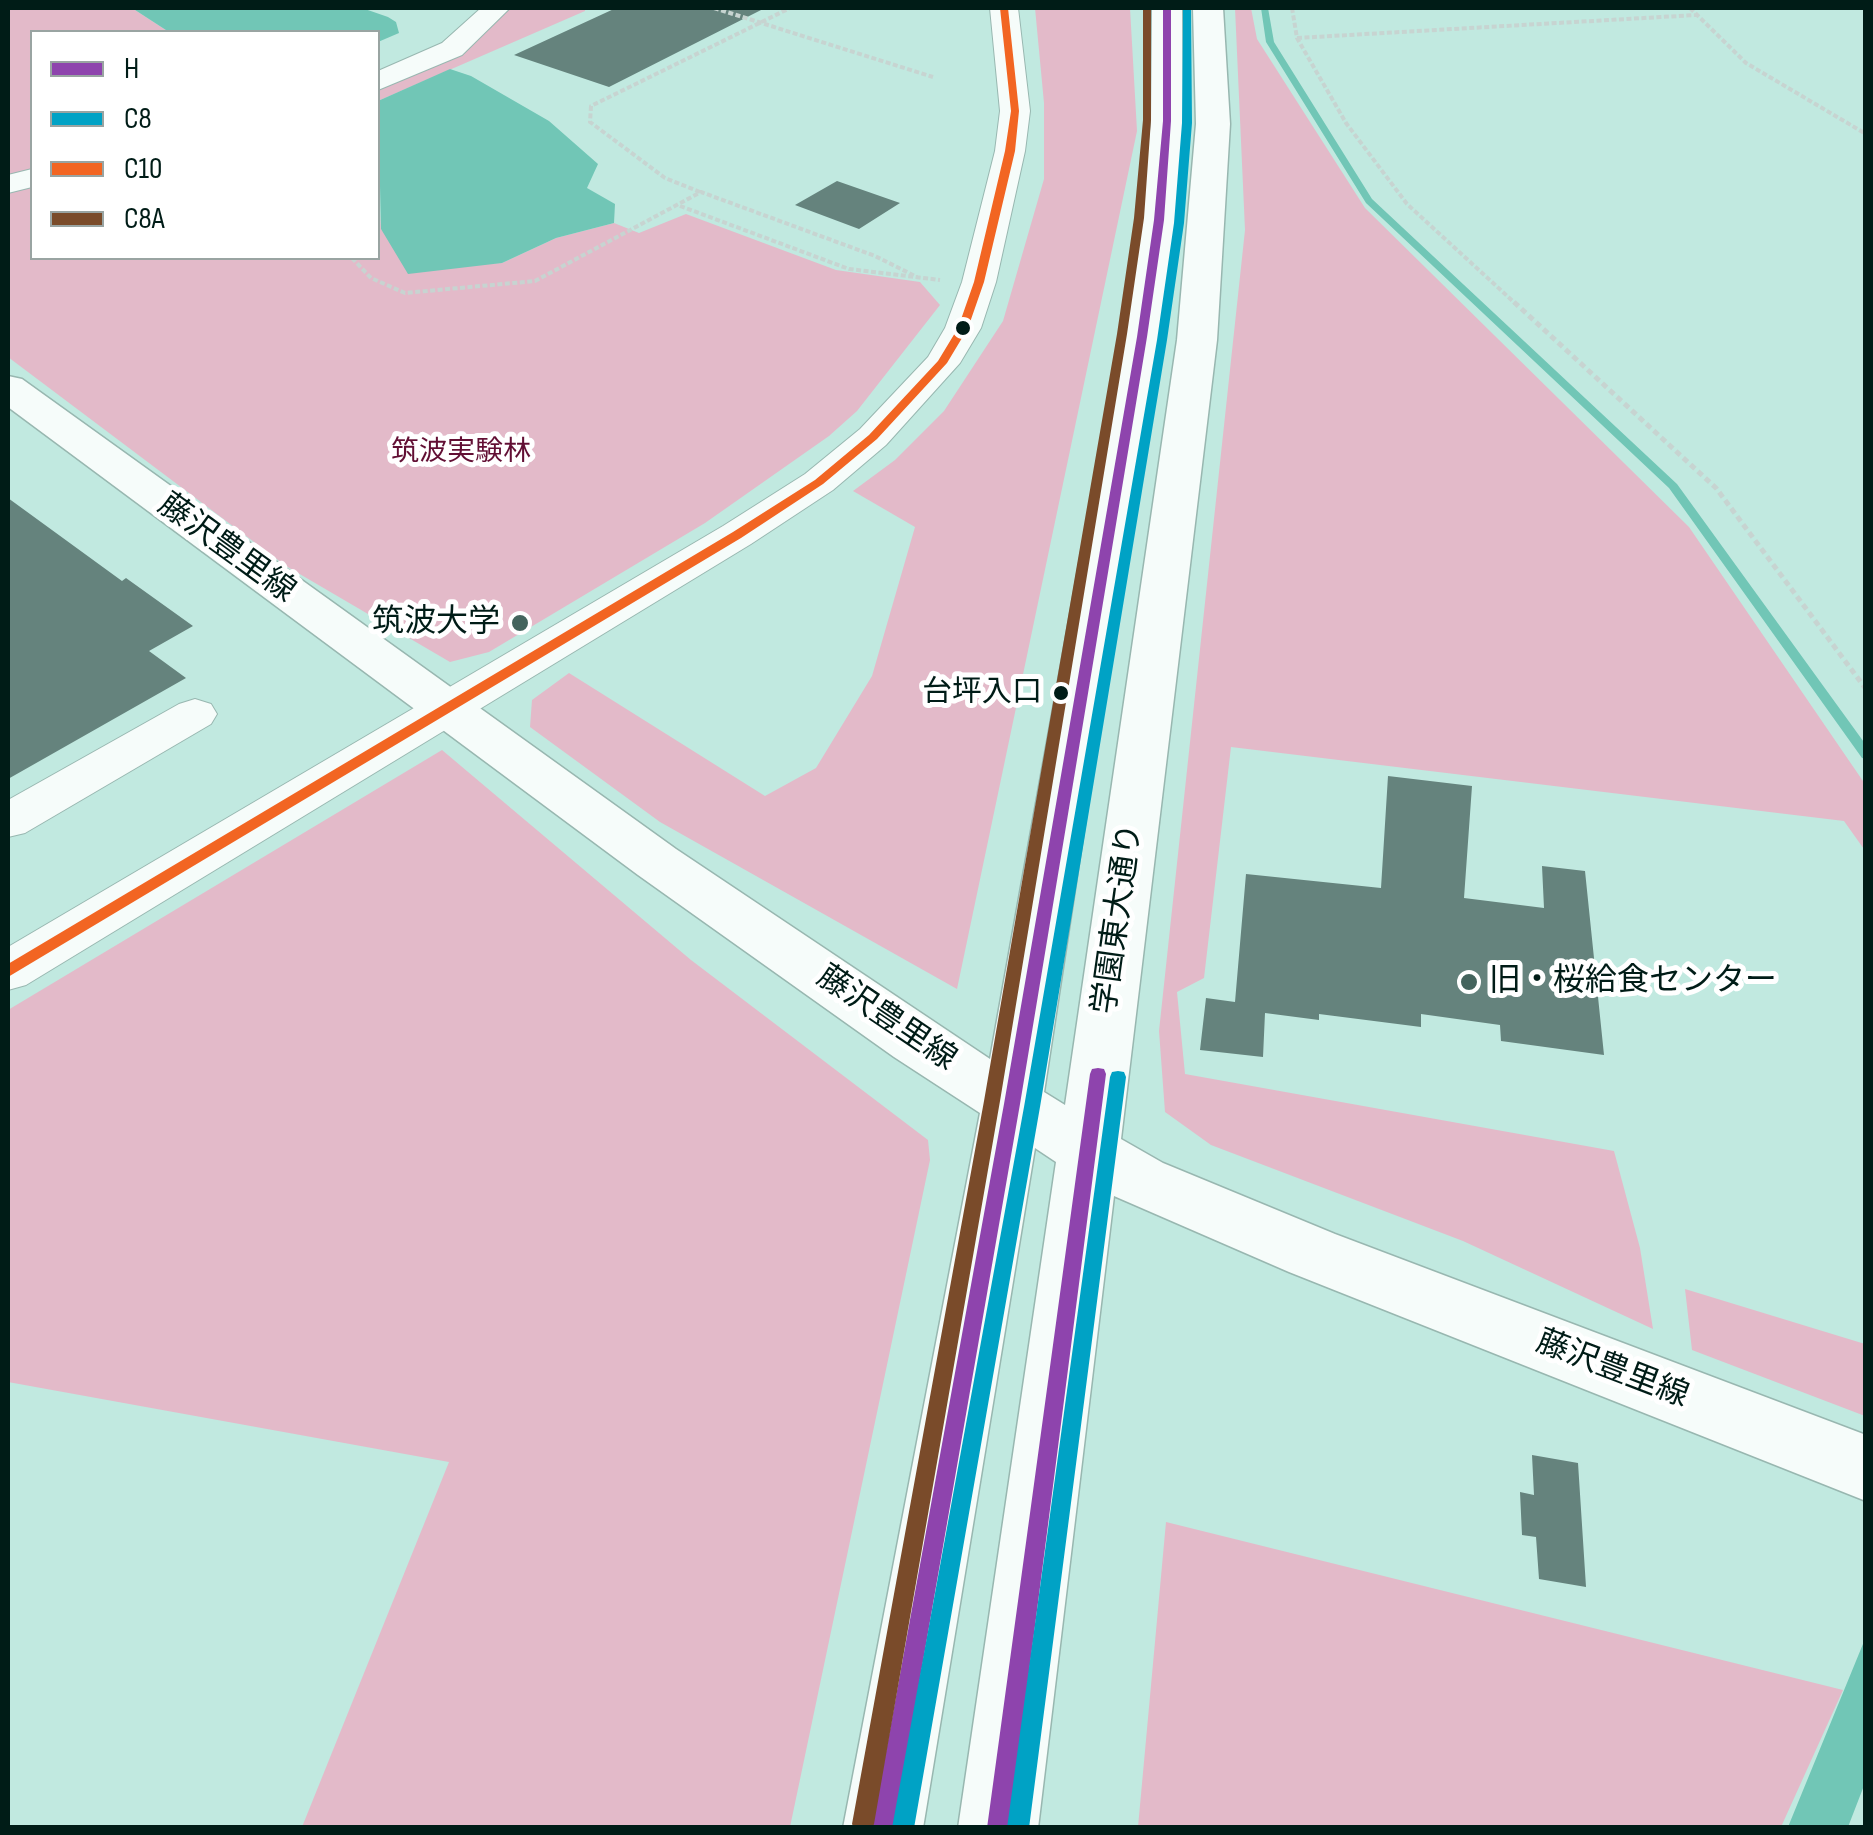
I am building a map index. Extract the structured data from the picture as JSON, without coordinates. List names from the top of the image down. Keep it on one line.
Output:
{"streets":{"main road":["藤沢豊里線","学園東大通り"]},"crossings":[["藤沢豊里線","学園東大通り"]],"parks":["筑波実験林"],"places":["筑波大学","台坪入口","旧・桜給食センター"],"lines":["transit line H","transit line C8","transit line C10","transit line C8A"],"legend":["H","C8","C10","C8A"]}
